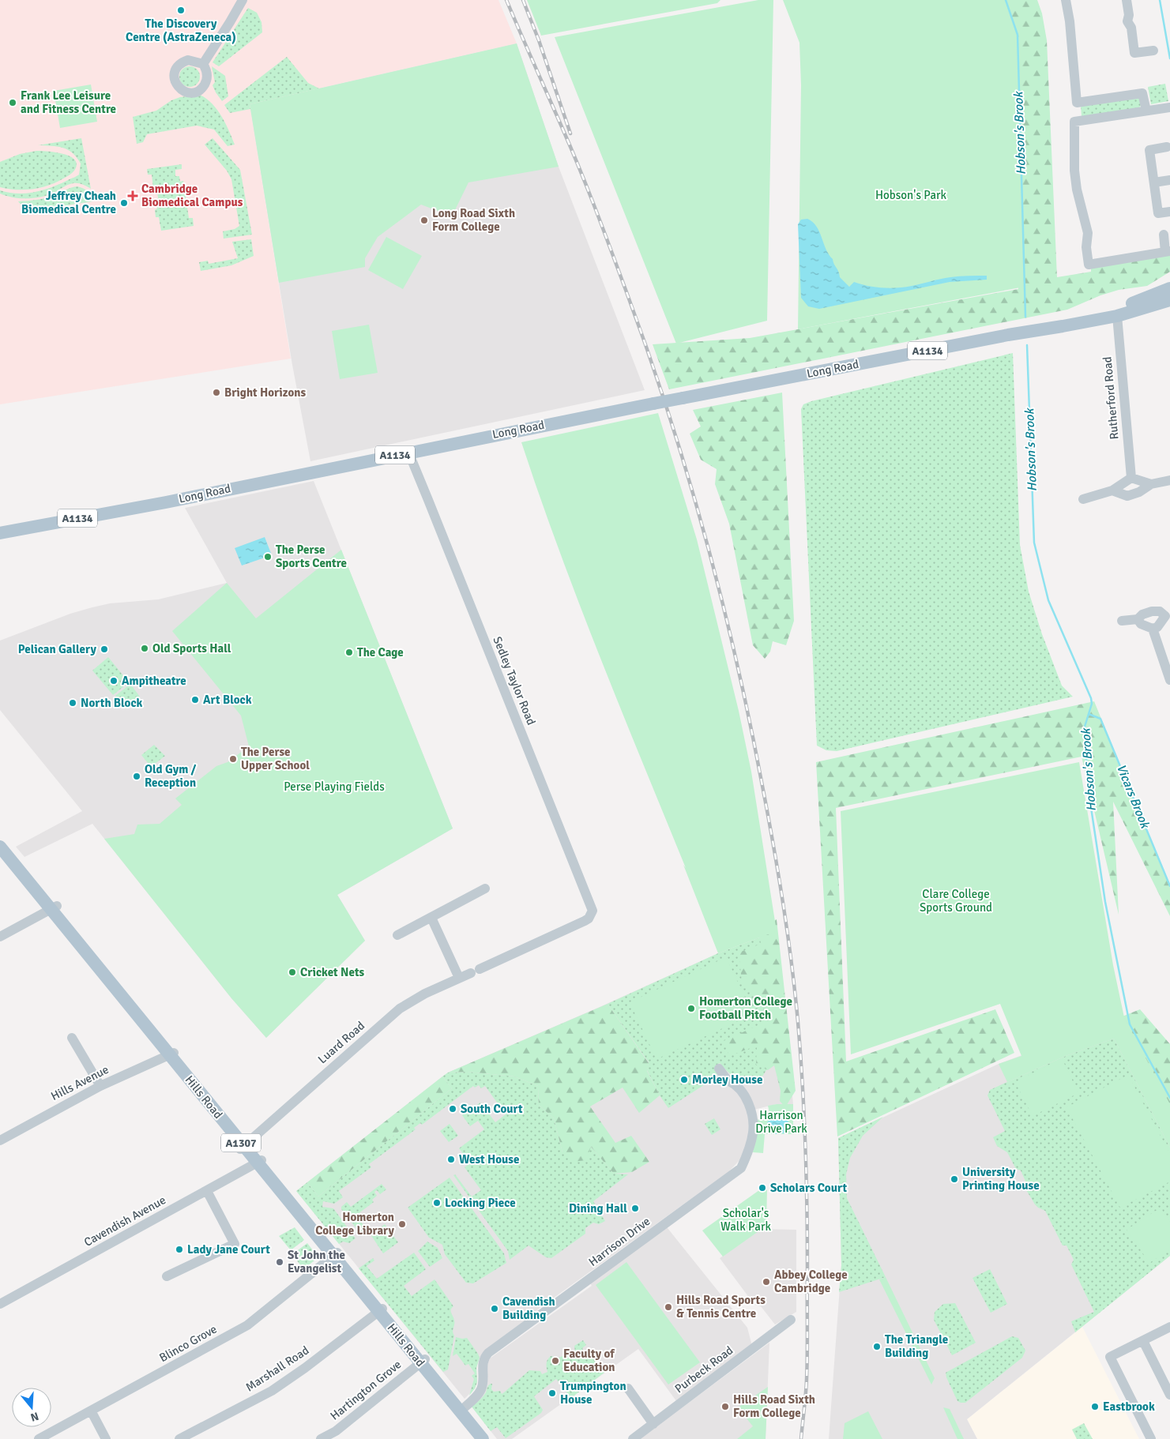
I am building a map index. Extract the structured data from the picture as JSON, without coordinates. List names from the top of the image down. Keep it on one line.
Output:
{"streets":{"main road":["A1134","Long Road","Hills Road","A1307"],"street":["Rutherford Road","Sedley Taylor Road","Luard Road","Hills Avenue","Cavendish Avenue","Harrison Drive","Blinco Grove","Marshall Road","Purbeck Road","Hartington Grove"]},"crossings":[["Long Road","Rutherford Road"],["Long Road","Sedley Taylor Road"],["Sedley Taylor Road","Luard Road"],["Luard Road","Hills Road"],["Hills Avenue","Hills Road"],["Hills Road","Cavendish Avenue"],["Hills Road","Harrison Drive"],["Hills Road","Blinco Grove"],["Hills Road","Marshall Road"],["Hills Road","Hartington Grove"]],"water":["Hobson's Brook","Vicars Brook"],"parks":["Hobson's Park","Perse Playing Fields","Clare College Sports Ground","Harrison Drive Park","Scholar's Walk Park"],"places":{"other":["The Discovery Centre (AstraZeneca)","Frank Lee Leisure and Fitness Centre","Jeffrey Cheah Biomedical Centre","Long Road Sixth Form College","Bright Horizons","The Perse Sports Centre","Old Sports Hall","Pelican Gallery","The Cage","Ampitheatre","Art Block","North Block","The Perse Upper School","Old Gym / Reception","Cricket Nets","Homerton College Football Pitch","Morley House","South Court","West House","University Printing House","Scholars Court","Locking Piece","Dining Hall","Homerton College Library","Lady Jane Court","St John the Evangelist","Abbey College Cambridge","Hills Road Sports & Tennis Centre","Cavendish Building","The Triangle Building","Faculty of Education","Trumpington House","Hills Road Sixth Form College","Eastbrook"],"health":["Cambridge Biomedical Campus"]},"north":"bottom"}
